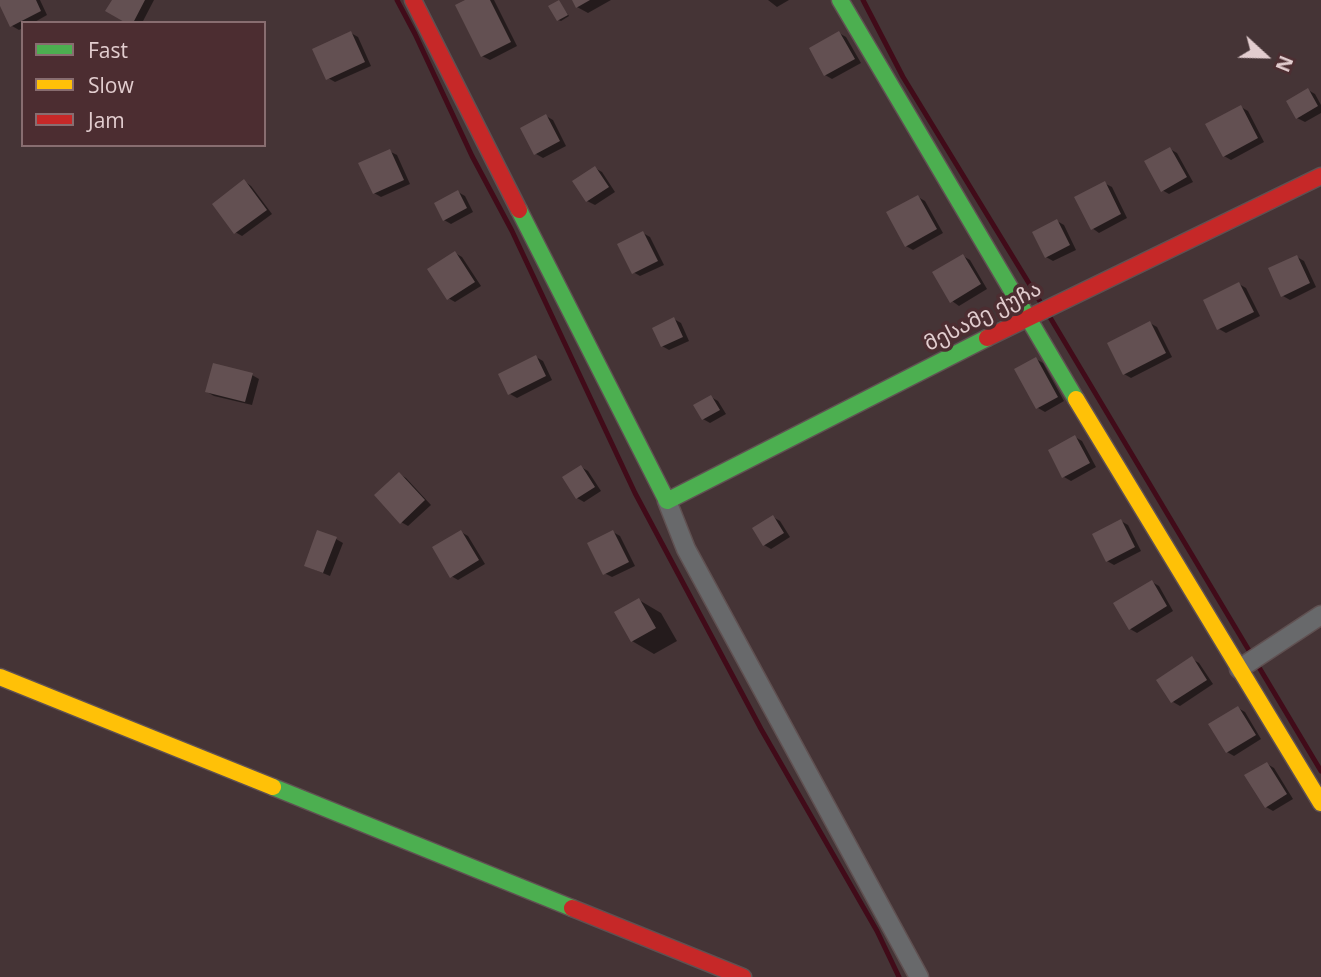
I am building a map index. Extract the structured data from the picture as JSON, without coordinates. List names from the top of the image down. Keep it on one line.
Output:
{"streets":{"street":["მესამე ქუჩა"]},"legend":["Fast","Slow","Jam"],"north":"right"}
